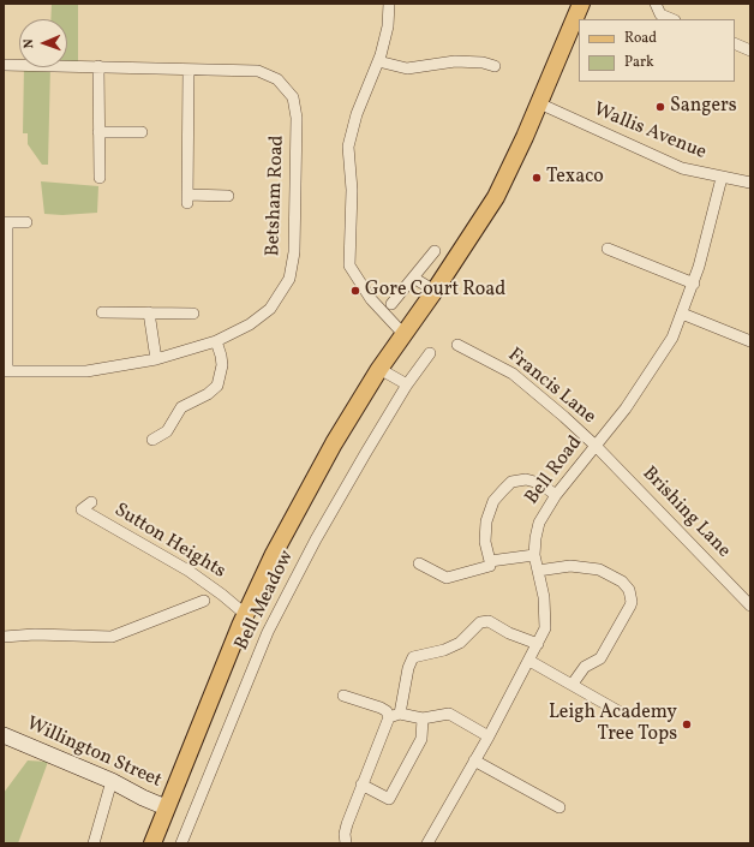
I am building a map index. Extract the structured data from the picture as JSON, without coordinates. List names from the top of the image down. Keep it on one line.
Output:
{"streets":{"street":["Wallis Avenue","Betsham Road","Francis Lane","Bell Road","Brishing Lane","Sutton Heights","Bell Meadow","Willington Street"]},"crossings":[["Wallis Avenue","Bell Road"],["Francis Lane","Bell Road"],["Francis Lane","Brishing Lane"],["Bell Road","Brishing Lane"]],"places":["Sangers","Texaco","Gore Court Road","Leigh Academy Tree Tops"],"legend":["Road","Park"],"north":"left"}
